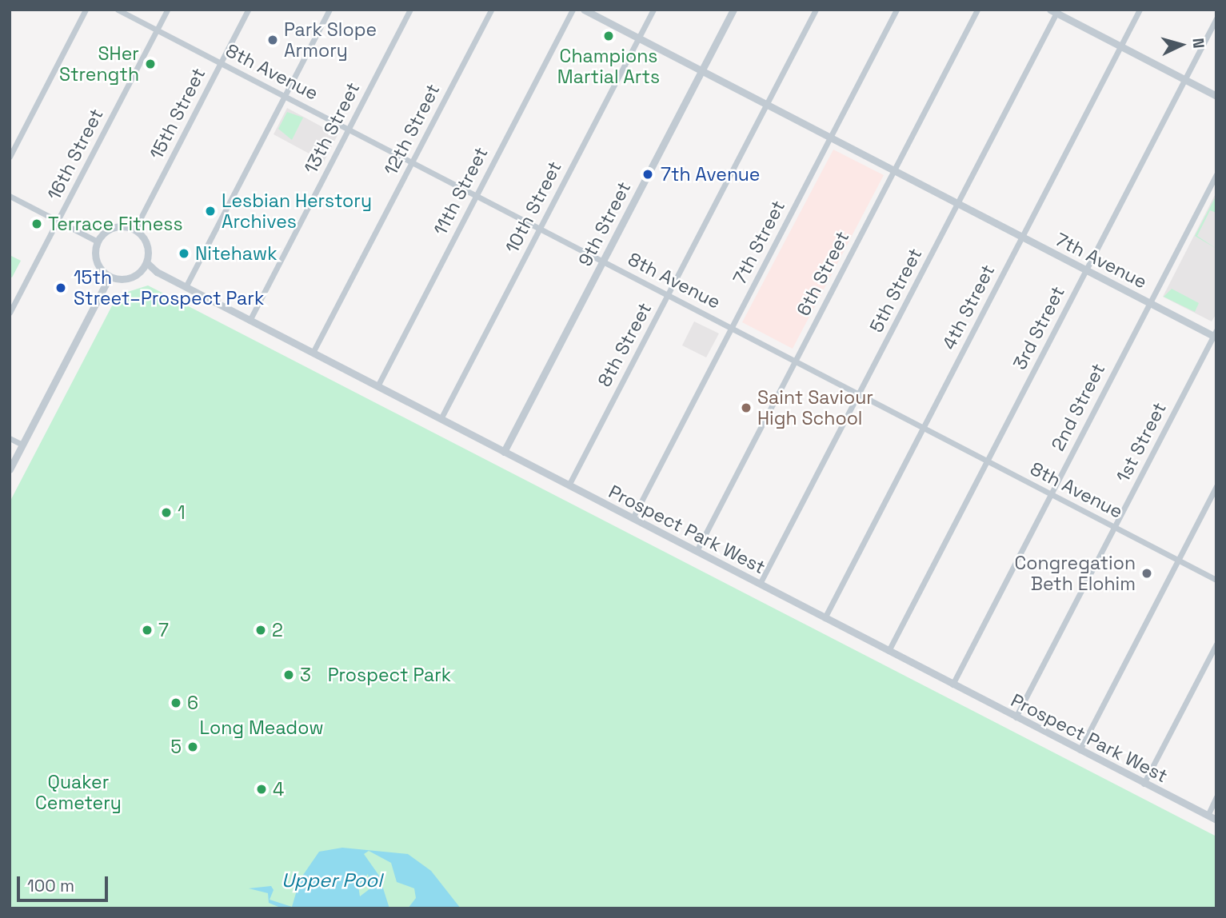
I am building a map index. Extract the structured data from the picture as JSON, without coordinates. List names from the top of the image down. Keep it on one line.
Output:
{"streets":{"street":["8th Avenue","15th Street","13th Street","12th Street","16th Street","11th Street","10th Street","9th Street","7th Street","7th Avenue","6th Street","5th Street","4th Street","3rd Street","8th Street","2nd Street","1st Street","Prospect Park West"]},"crossings":[["8th Avenue","15th Street"],["8th Avenue","13th Street"],["8th Avenue","12th Street"],["8th Avenue","16th Street"],["8th Avenue","11th Street"],["8th Avenue","10th Street"],["8th Avenue","9th Street"],["8th Avenue","7th Street"],["8th Avenue","6th Street"],["8th Avenue","5th Street"],["8th Avenue","4th Street"],["8th Avenue","3rd Street"],["8th Avenue","8th Street"],["8th Avenue","2nd Street"],["8th Avenue","1st Street"],["15th Street","Prospect Park West"],["13th Street","Prospect Park West"],["12th Street","Prospect Park West"],["11th Street","Prospect Park West"],["10th Street","7th Avenue"],["10th Street","Prospect Park West"],["9th Street","7th Avenue"],["9th Street","Prospect Park West"],["7th Street","7th Avenue"],["7th Street","Prospect Park West"],["7th Avenue","6th Street"],["7th Avenue","5th Street"],["7th Avenue","4th Street"],["7th Avenue","3rd Street"],["7th Avenue","8th Street"],["7th Avenue","2nd Street"],["7th Avenue","1st Street"],["6th Street","Prospect Park West"],["5th Street","Prospect Park West"],["4th Street","Prospect Park West"],["3rd Street","Prospect Park West"],["8th Street","Prospect Park West"],["2nd Street","Prospect Park West"],["1st Street","Prospect Park West"]],"water":["Upper Pool"],"parks":["Prospect Park","Long Meadow","Quaker Cemetery"],"places":["Champions Martial Arts","Park Slope Armory","SHer Strength","7th Avenue","Lesbian Herstory Archives","Terrace Fitness","Nitehawk","15th Street–Prospect Park","Saint Saviour High School","1","Congregation Beth Elohim","7","2","3","6","5","4"],"scale_bar":"100 m","north":"right"}
